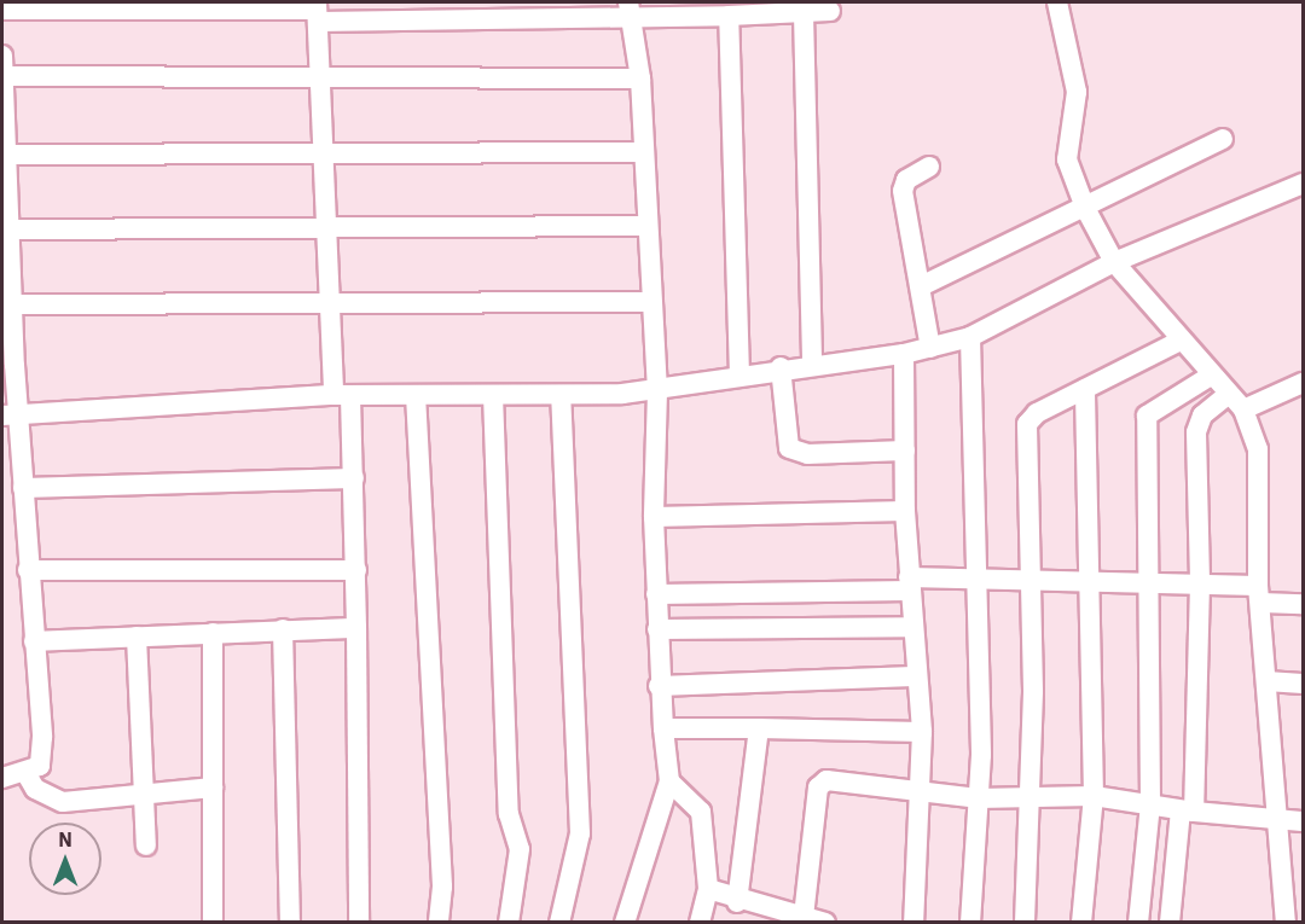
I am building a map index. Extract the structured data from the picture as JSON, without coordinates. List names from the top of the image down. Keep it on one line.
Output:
{"north":"top"}
